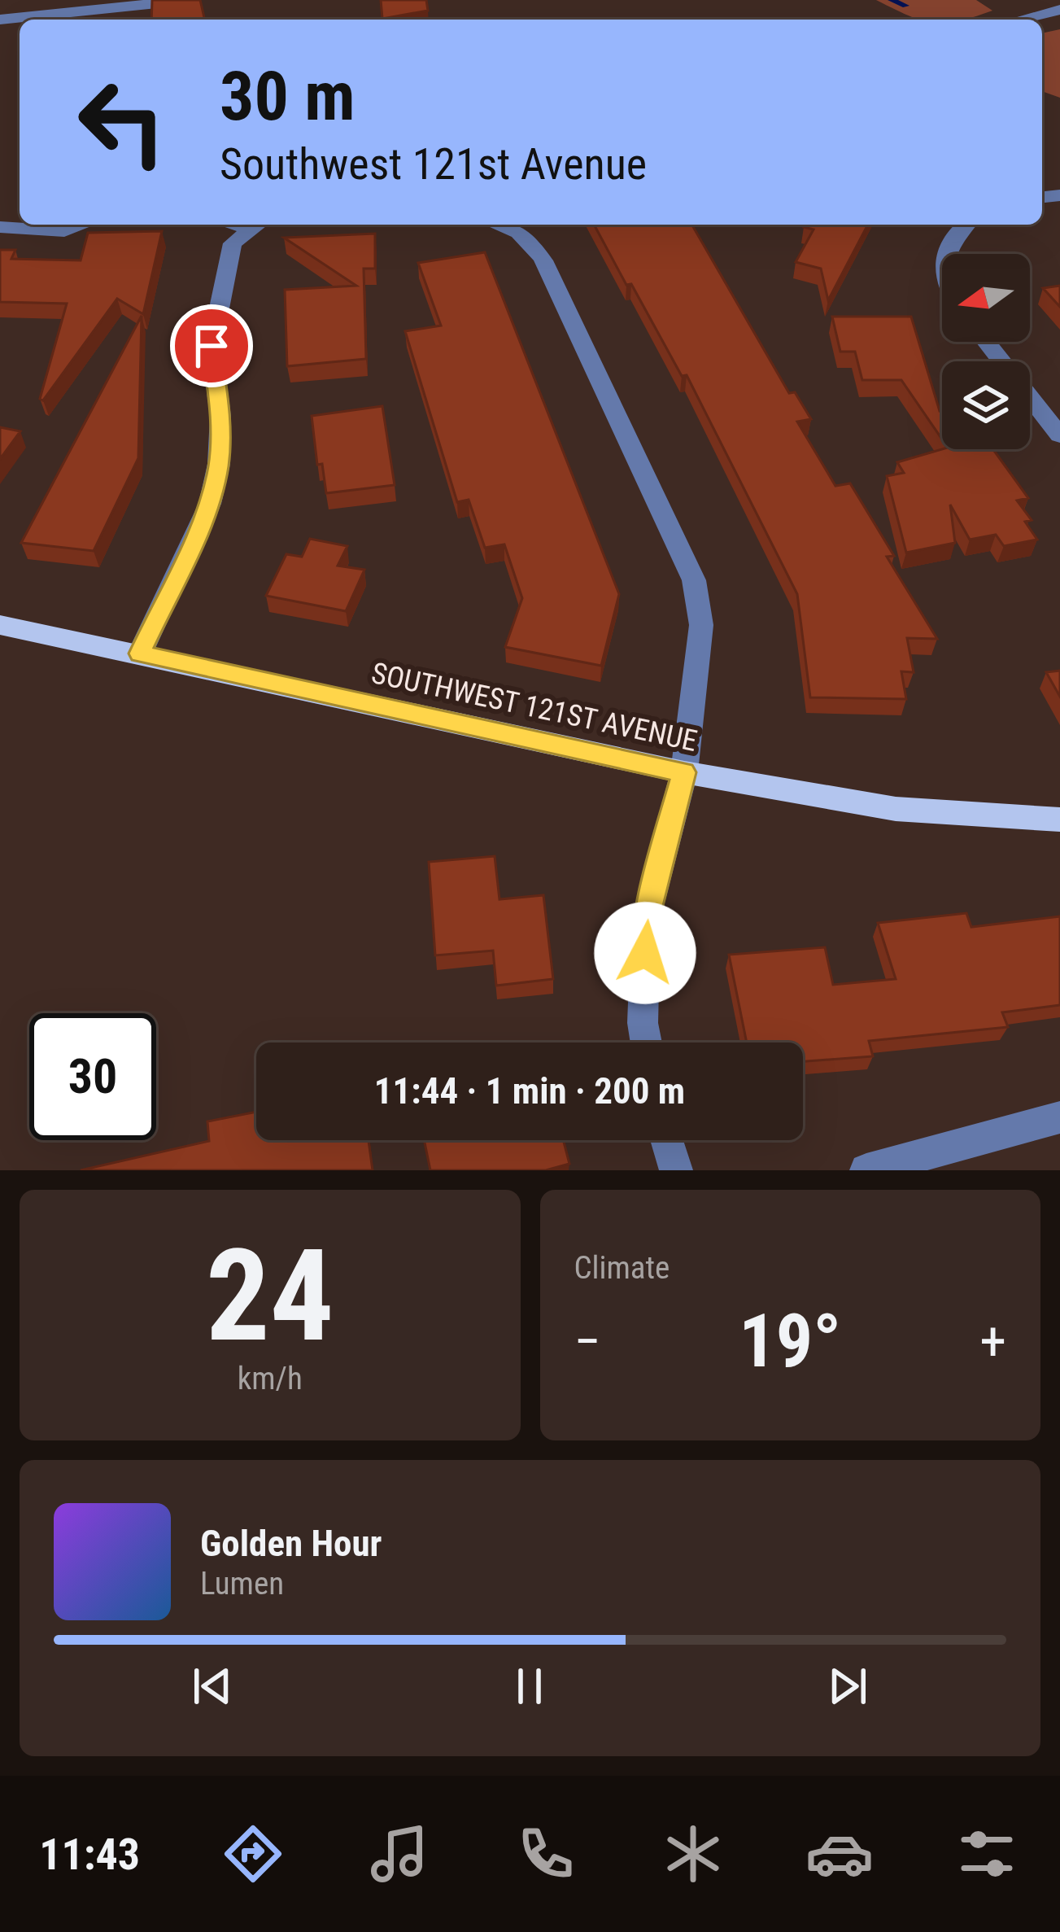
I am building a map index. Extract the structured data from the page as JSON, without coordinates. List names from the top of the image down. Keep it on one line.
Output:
{"streets":{"main road":["SOUTHWEST 121ST AVENUE"]},"north":"left","page":{"turn":["30 m","Southwest 121st Avenue"],"limit":"30","trip":"11:44 · 1 min · 200 m","tile":[["24","km/h"],"Climate"],"heat":["−","19°","+"],"song":["Golden Hour","Lumen"],"tabs":"11:43"}}
